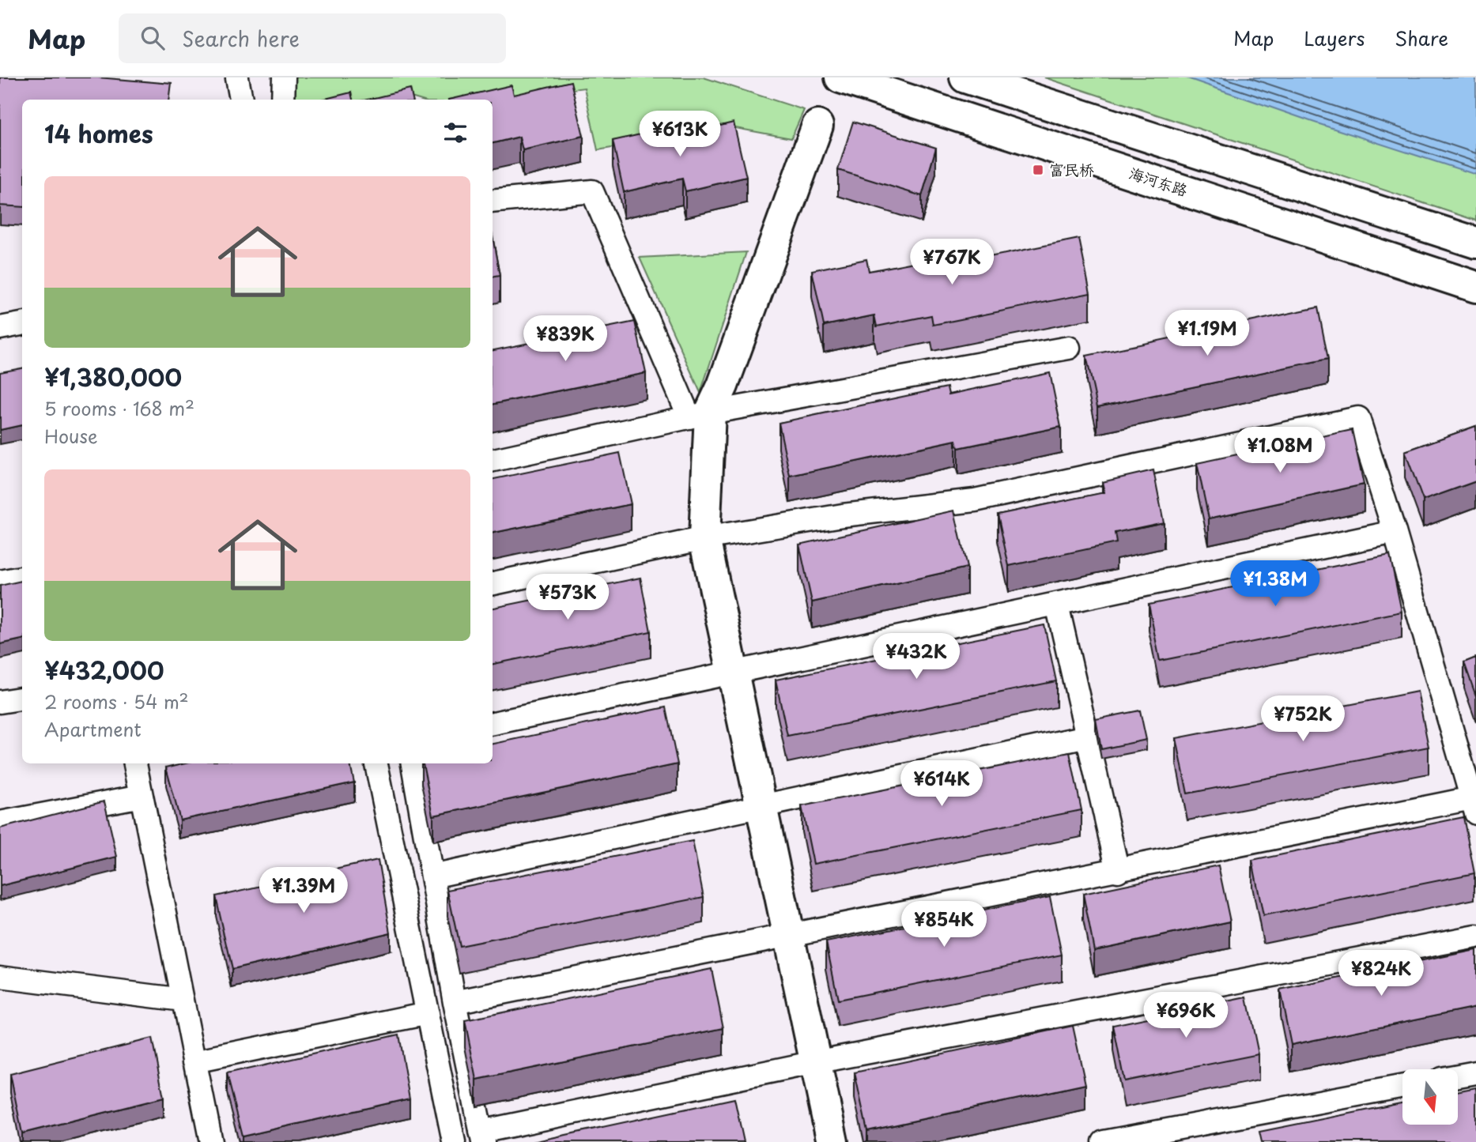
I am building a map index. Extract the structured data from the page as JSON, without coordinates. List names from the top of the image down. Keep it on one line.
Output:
{"streets":{"main road":["海河东路"]},"places":{"transit":["富民桥"]},"north":"bottom","page":{"header":"Map","search":"Search here","nav":["Map","Layers","Share"],"heading":"14 homes","price":["¥613K","¥767K","¥1.19M","¥839K","¥1.08M","¥1.38M","¥573K","¥432K","¥752K","¥614K","¥1.39M","¥854K","¥824K","¥696K"],"list":[{"name":"¥1,380,000","note":"5 rooms · 168 m² · House"},{"name":"¥432,000","note":"2 rooms · 54 m² · Apartment"}]}}
